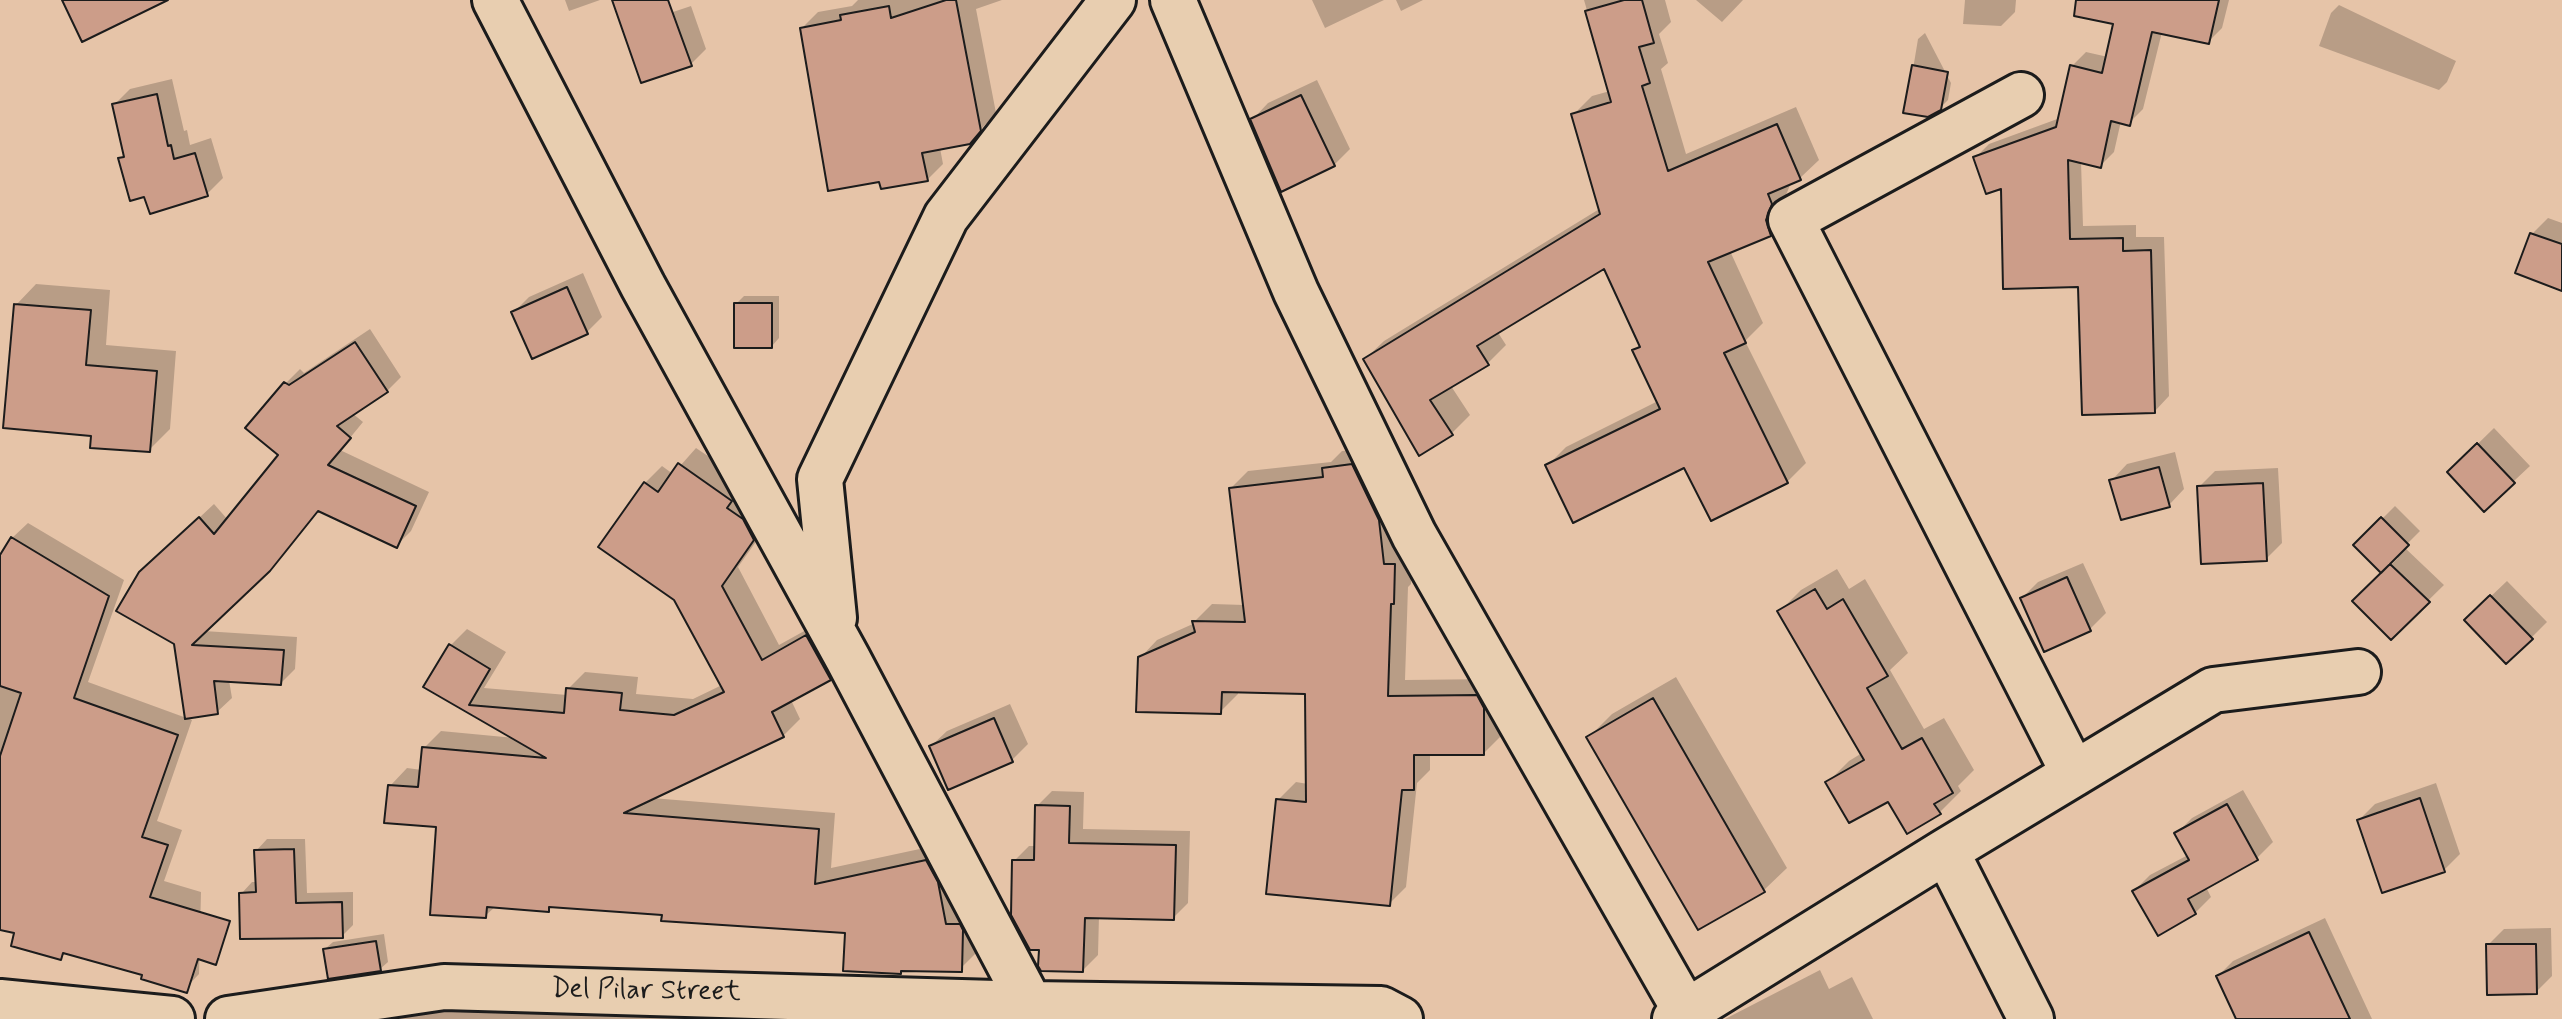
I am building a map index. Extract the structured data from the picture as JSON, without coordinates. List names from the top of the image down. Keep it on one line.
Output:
{"streets":{"street":["Del Pilar Street"]}}
